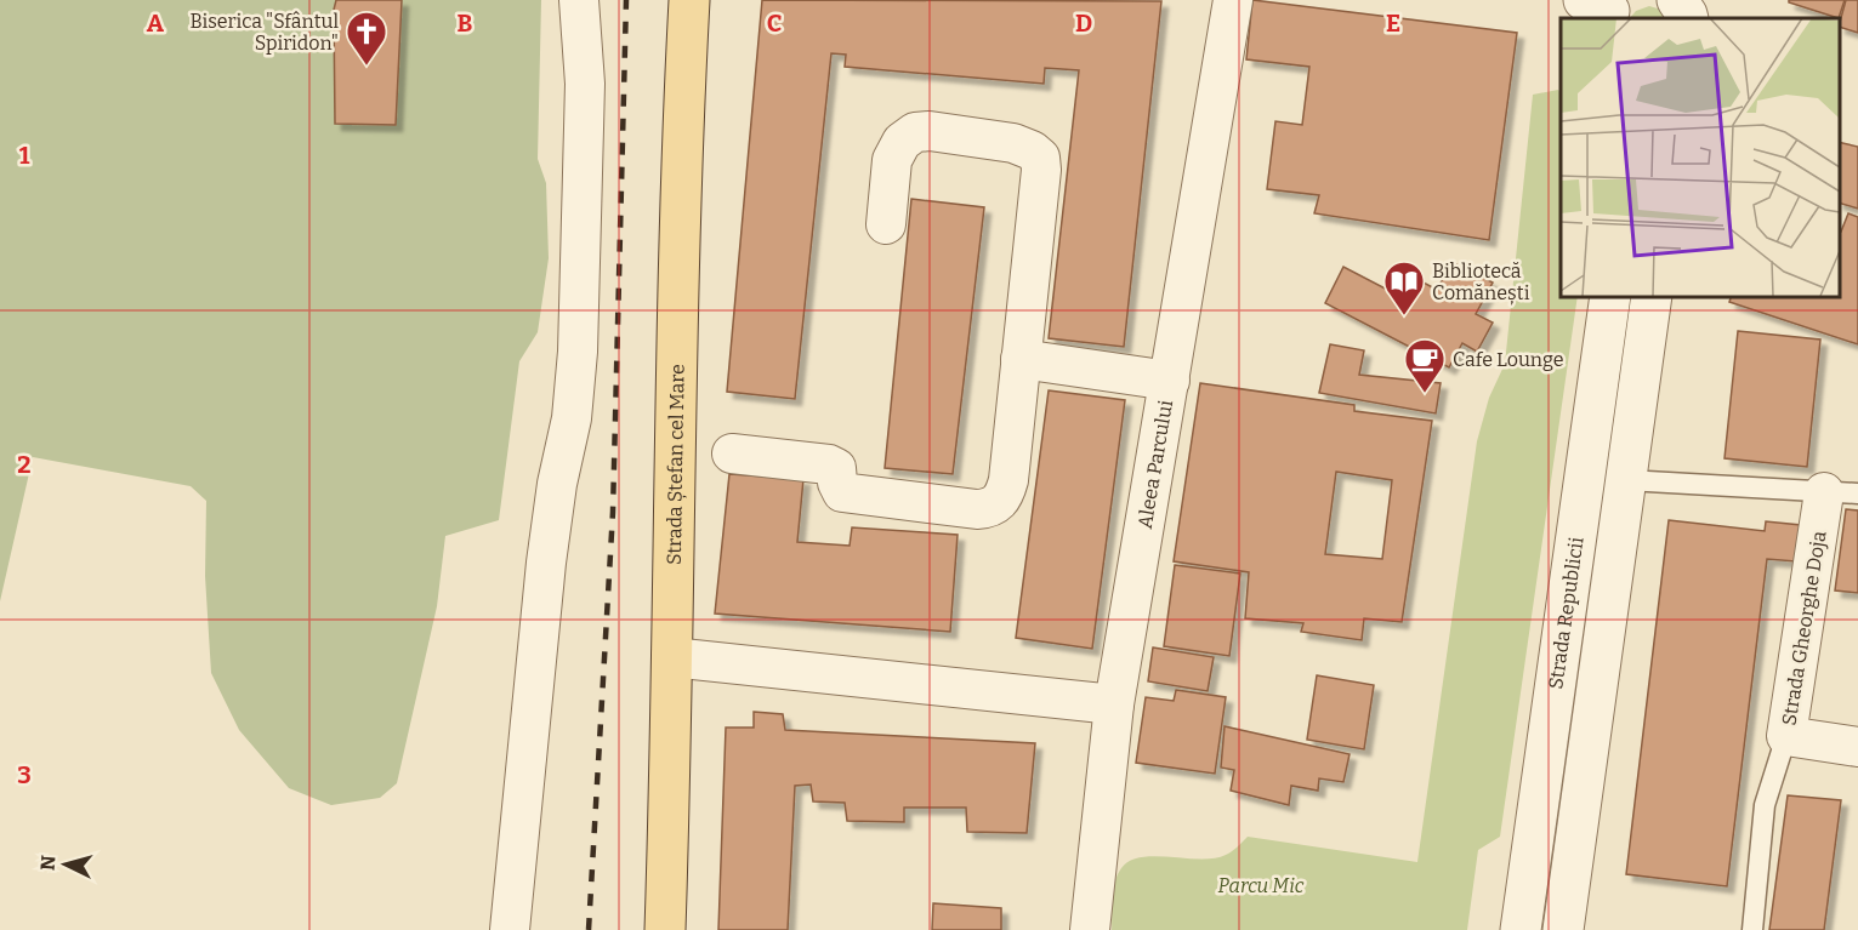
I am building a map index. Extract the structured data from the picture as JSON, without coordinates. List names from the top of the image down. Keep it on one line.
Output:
{"streets":{"main road":["Strada Ștefan cel Mare"],"street":["Aleea Parcului","Strada Republicii","Strada Gheorghe Doja"]},"parks":["Parcu Mic"],"places":{"church":["Biserica \"Sfântul Spiridon\""],"library":["Bibliotecă Comănești"],"cafe":["Cafe Lounge"]},"north":"left","grid":{"columns":["A","B","C","D","E"],"rows":["1","2","3"]}}
